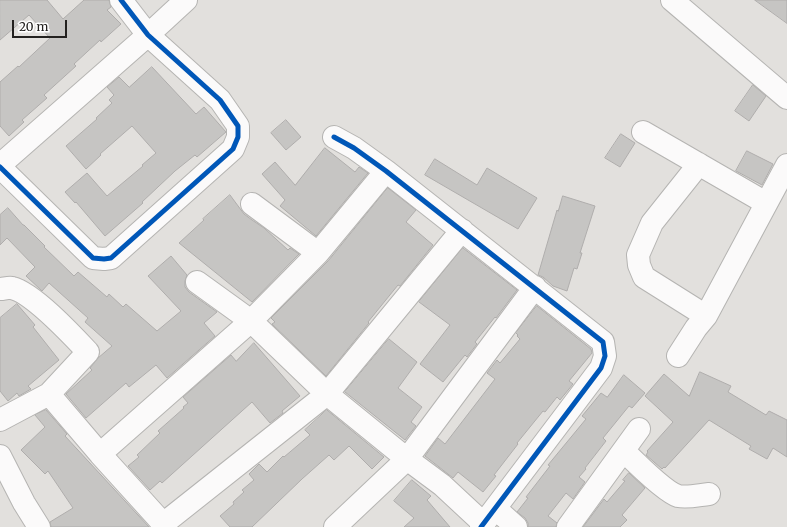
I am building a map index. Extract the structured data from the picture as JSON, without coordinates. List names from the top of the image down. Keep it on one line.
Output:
{"scale_bar":"20 m"}
